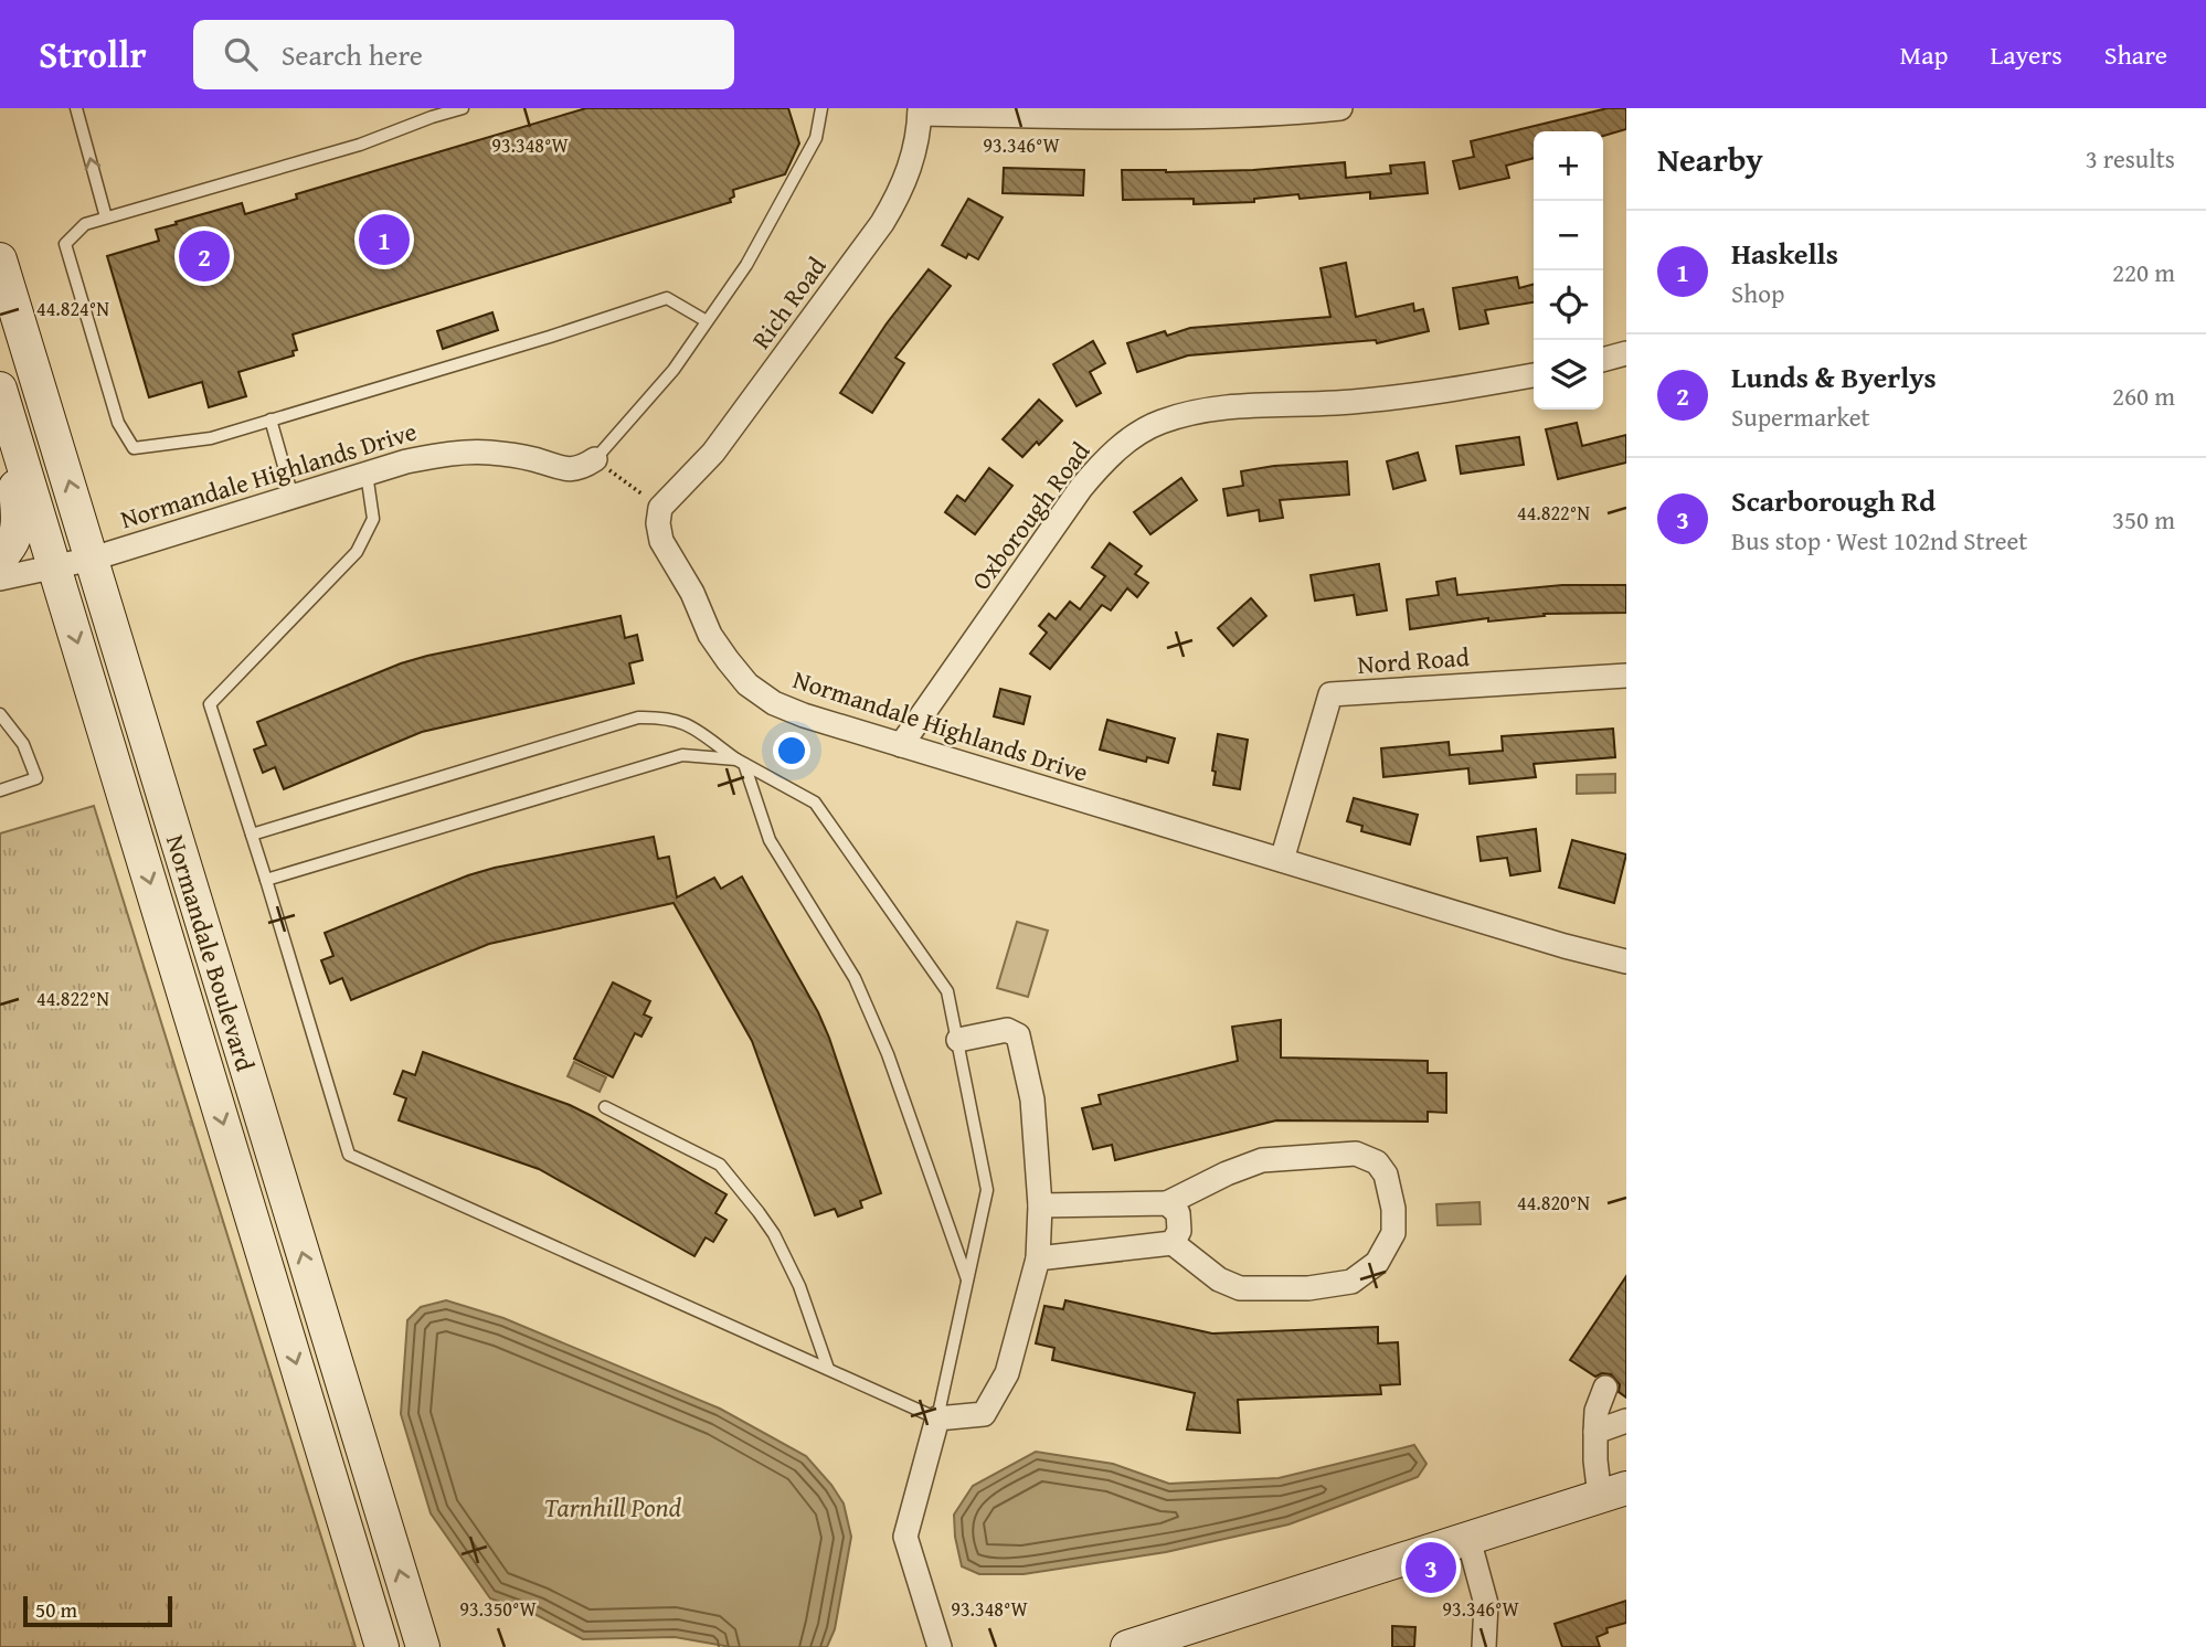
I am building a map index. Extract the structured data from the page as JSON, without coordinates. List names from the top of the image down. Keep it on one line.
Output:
{"streets":{"main road":["Normandale Boulevard"],"street":["Rich Road","Normandale Highlands Drive","Oxborough Road","Nord Road"]},"crossings":[["Rich Road","Normandale Highlands Drive"],["Normandale Highlands Drive","Oxborough Road"],["Normandale Highlands Drive","Nord Road"],["Normandale Highlands Drive","Normandale Boulevard"]],"water":["Tarnhill Pond"],"scale_bar":"50 m","page":{"header":"Strollr","search":"Search here","nav":["Map","Layers","Share"],"heading":["Nearby","3 results"],"map_buttons":["+","−"],"list":[{"mark":"1","name":"Haskells","note":"Shop","value":"220 m"},{"mark":"2","name":"Lunds & Byerlys","note":"Supermarket","value":"260 m"},{"mark":"3","name":"Scarborough Rd","note":"Bus stop · West 102nd Street","value":"350 m"}],"pins":["1","2","3"],"scale":"50 m"},"coordinates":["93.348°W","93.346°W","44.824°N","44.822°N","44.820°N","93.350°W"]}
